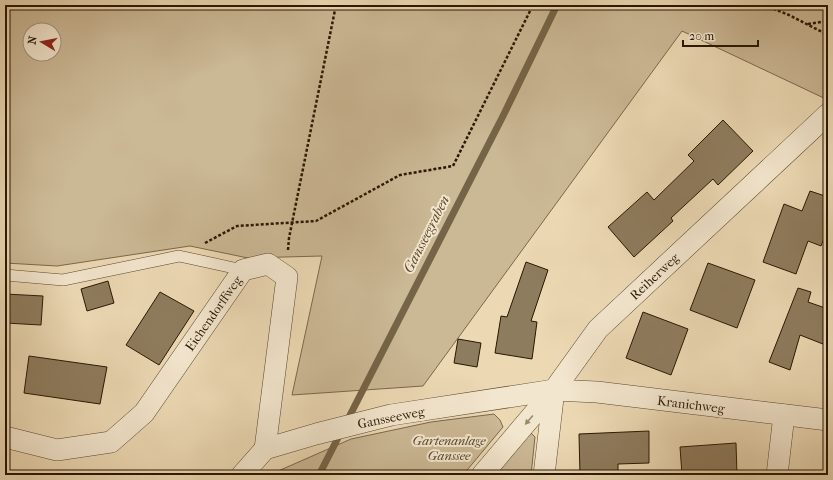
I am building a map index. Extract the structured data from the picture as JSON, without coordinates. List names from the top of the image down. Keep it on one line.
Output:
{"streets":{"street":["Reiherweg","Eichendorffweg","Kranichweg","Gansseeweg"]},"crossings":[["Reiherweg","Kranichweg"],["Reiherweg","Gansseeweg"],["Kranichweg","Gansseeweg"]],"water":["Gansseegraben"],"parks":["Gartenanlage Ganssee"],"scale_bar":"20 m","north":"left"}
